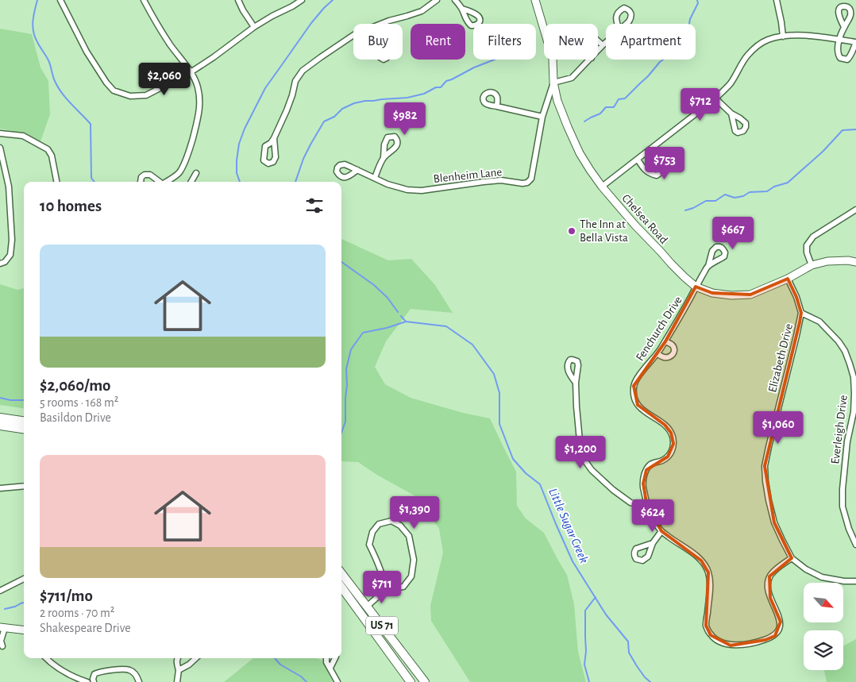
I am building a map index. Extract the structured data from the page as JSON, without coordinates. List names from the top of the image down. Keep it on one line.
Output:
{"streets":{"main road":["US 71"],"street":["Blenheim Lane","Chelsea Road","Fenchurch Drive","Elizabeth Drive","Everleigh Drive"]},"crossings":[["Blenheim Lane","Chelsea Road"],["Chelsea Road","Fenchurch Drive"],["Chelsea Road","Elizabeth Drive"],["Fenchurch Drive","Elizabeth Drive"],["Elizabeth Drive","Everleigh Drive"]],"water":["Little Sugar Creek"],"places":["The Inn at Bella Vista"],"north":"bottom right","page":{"chip":["Buy","Rent","Filters","New","Apartment"],"price":["$2,060","$712","$982","$753","$667","$1,060","$1,200","$1,390","$624","$711"],"heading":"10 homes","list":[{"name":"$2,060/mo","note":"5 rooms · 168 m² · Basildon Drive"},{"name":"$711/mo","note":"2 rooms · 70 m² · Shakespeare Drive"}]}}
